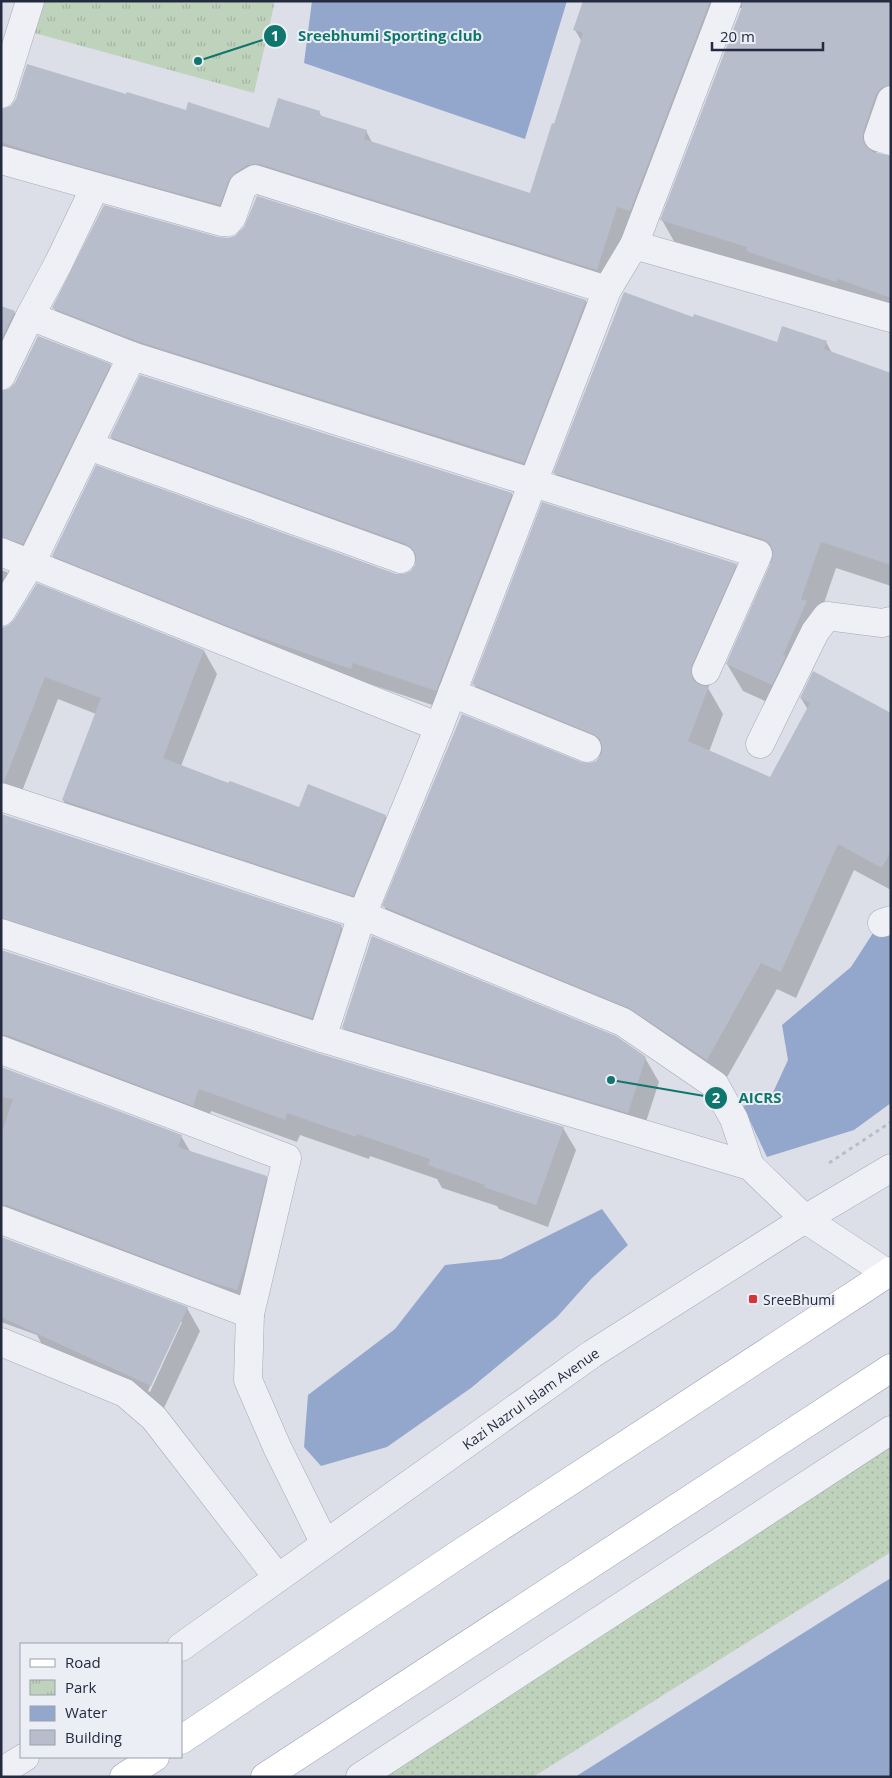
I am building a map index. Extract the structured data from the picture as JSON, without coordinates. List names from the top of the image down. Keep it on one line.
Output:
{"streets":{"street":["Kazi Nazrul Islam Avenue"]},"places":{"other":["Sreebhumi Sporting club","AICRS"],"transit":["SreeBhumi"]},"legend":["Road","Park","Water","Building"],"scale_bar":"20 m"}
